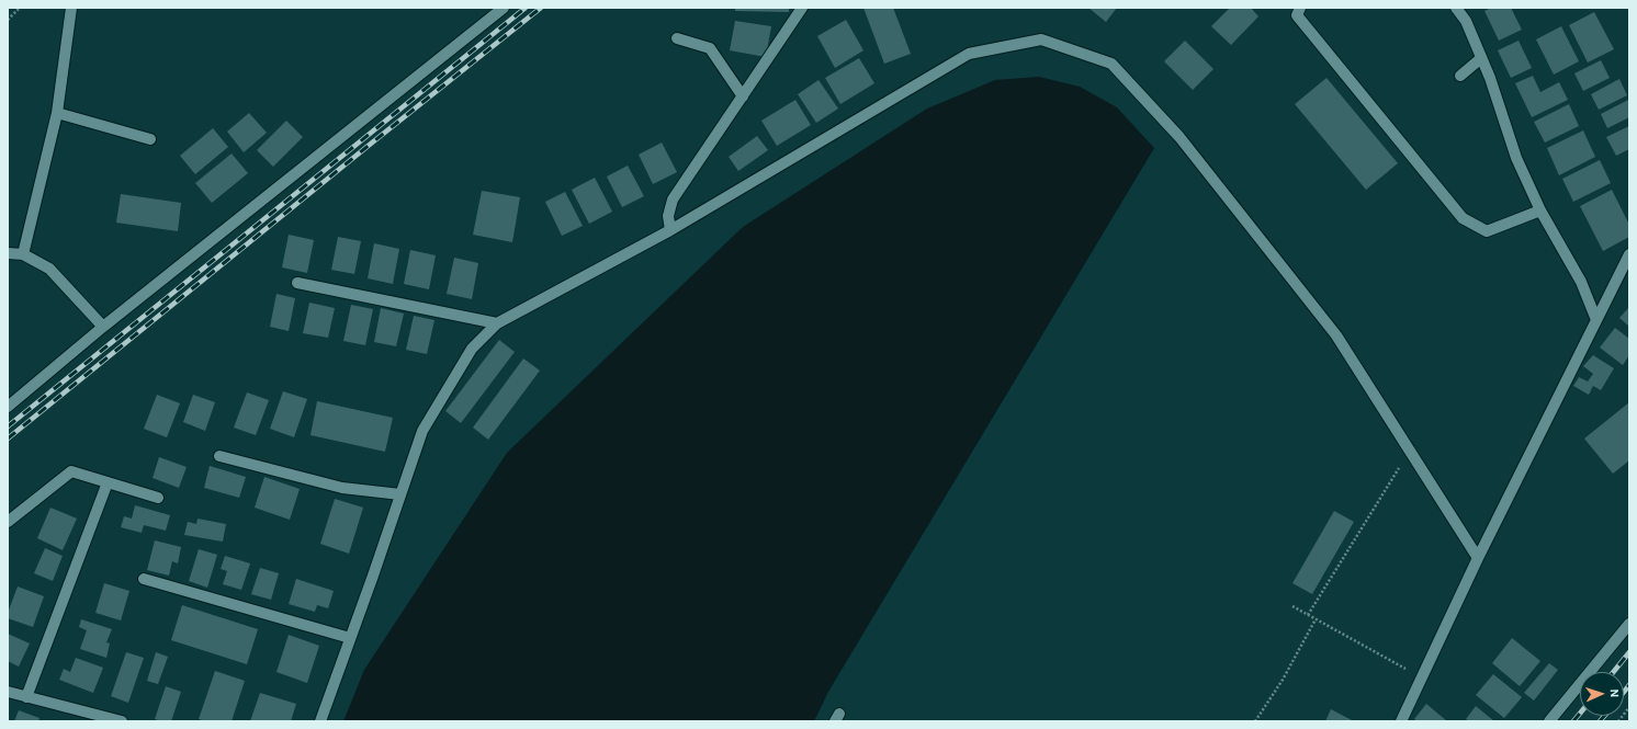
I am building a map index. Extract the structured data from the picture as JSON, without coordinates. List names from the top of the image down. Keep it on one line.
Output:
{"north":"right"}
